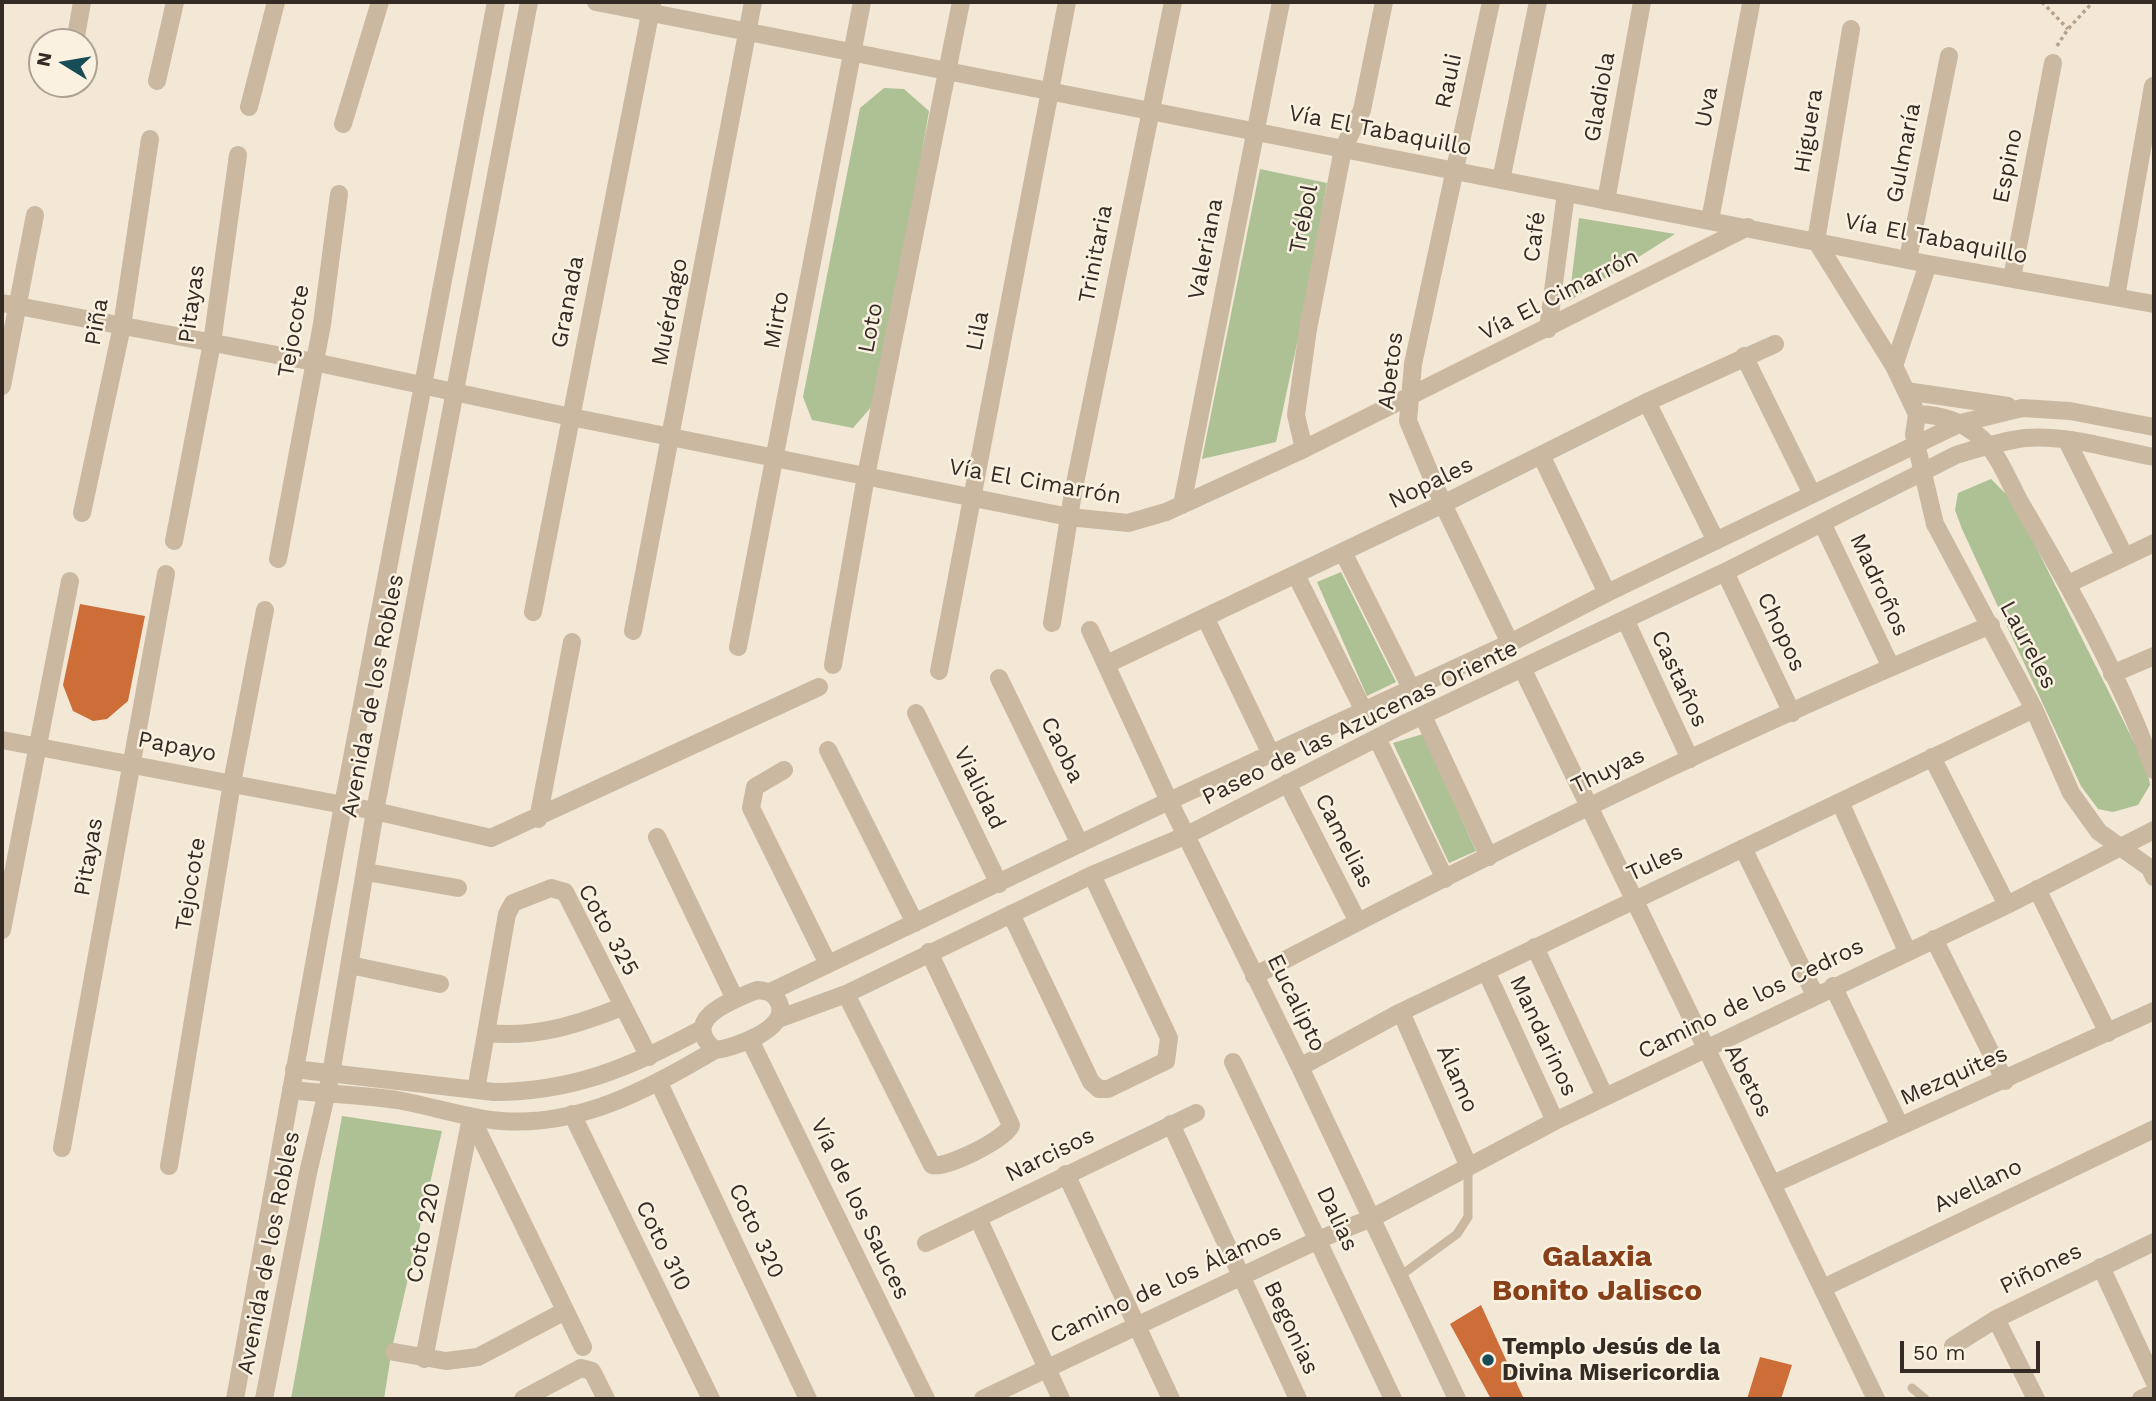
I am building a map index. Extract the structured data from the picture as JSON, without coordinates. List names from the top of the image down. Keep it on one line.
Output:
{"streets":{"street":["Rauli","Gladiola","Uva","Vía El Tabaquillo","Higuera","Gulmaría","Espino","Trébol","Café","Valeriana","Trinitaria","Vía El Cimarrón","Granada","Pitayas","Muérdago","Mirto","Piña","Loto","Tejocote","Lila","Abetos","Nopales","Madroños","Chopos","Laureles","Castaños","Avenida de los Robles","Paseo de las Azucenas Oriente","Papayo","Caoba","Thuyas","Vialidad","Camelias","Tules","Coto 325","Camino de los Cedros","Eucalipto","Mandarinos","Mezquites","Álamo","Narcisos","Avellano","Vía de los Sauces","Dalias","Coto 320","Coto 220","Coto 310","Piñones","Camino de los Álamos","Begonias"]},"crossings":[["Rauli","Vía El Tabaquillo"],["Rauli","Abetos"],["Gladiola","Vía El Tabaquillo"],["Uva","Vía El Tabaquillo"],["Vía El Tabaquillo","Higuera"],["Vía El Tabaquillo","Gulmaría"],["Vía El Tabaquillo","Espino"],["Vía El Tabaquillo","Trébol"],["Vía El Tabaquillo","Café"],["Vía El Tabaquillo","Valeriana"],["Vía El Tabaquillo","Trinitaria"],["Vía El Tabaquillo","Vía El Cimarrón"],["Vía El Tabaquillo","Granada"],["Vía El Tabaquillo","Muérdago"],["Vía El Tabaquillo","Mirto"],["Vía El Tabaquillo","Loto"],["Vía El Tabaquillo","Lila"],["Vía El Tabaquillo","Abetos"],["Vía El Tabaquillo","Laureles"],["Higuera","Laureles"],["Trébol","Vía El Cimarrón"],["Café","Vía El Cimarrón"],["Valeriana","Vía El Cimarrón"],["Trinitaria","Vía El Cimarrón"],["Vía El Cimarrón","Granada"],["Vía El Cimarrón","Pitayas"],["Vía El Cimarrón","Muérdago"],["Vía El Cimarrón","Mirto"],["Vía El Cimarrón","Piña"],["Vía El Cimarrón","Loto"],["Vía El Cimarrón","Tejocote"],["Vía El Cimarrón","Lila"],["Vía El Cimarrón","Abetos"],["Vía El Cimarrón","Avenida de los Robles"],["Pitayas","Papayo"],["Tejocote","Papayo"],["Abetos","Nopales"],["Abetos","Paseo de las Azucenas Oriente"],["Abetos","Thuyas"],["Abetos","Tules"],["Abetos","Camino de los Cedros"],["Abetos","Mezquites"],["Abetos","Avellano"],["Nopales","Eucalipto"],["Madroños","Paseo de las Azucenas Oriente"],["Madroños","Thuyas"],["Chopos","Paseo de las Azucenas Oriente"],["Chopos","Thuyas"],["Laureles","Paseo de las Azucenas Oriente"],["Laureles","Thuyas"],["Laureles","Tules"],["Laureles","Camino de los Cedros"],["Castaños","Paseo de las Azucenas Oriente"],["Castaños","Thuyas"],["Avenida de los Robles","Papayo"],["Paseo de las Azucenas Oriente","Caoba"],["Paseo de las Azucenas Oriente","Vialidad"],["Paseo de las Azucenas Oriente","Camelias"],["Paseo de las Azucenas Oriente","Eucalipto"],["Paseo de las Azucenas Oriente","Vía de los Sauces"],["Thuyas","Camelias"],["Thuyas","Eucalipto"],["Tules","Eucalipto"],["Tules","Mandarinos"],["Tules","Álamo"],["Camino de los Cedros","Eucalipto"],["Camino de los Cedros","Mandarinos"],["Camino de los Cedros","Álamo"],["Camino de los Cedros","Camino de los Álamos"],["Eucalipto","Camino de los Álamos"],["Narcisos","Begonias"],["Dalias","Camino de los Álamos"],["Camino de los Álamos","Begonias"]],"districts":["Galaxia Bonito Jalisco"],"places":["Templo Jesús de la Divina Misericordia"],"scale_bar":"50 m","north":"left"}
